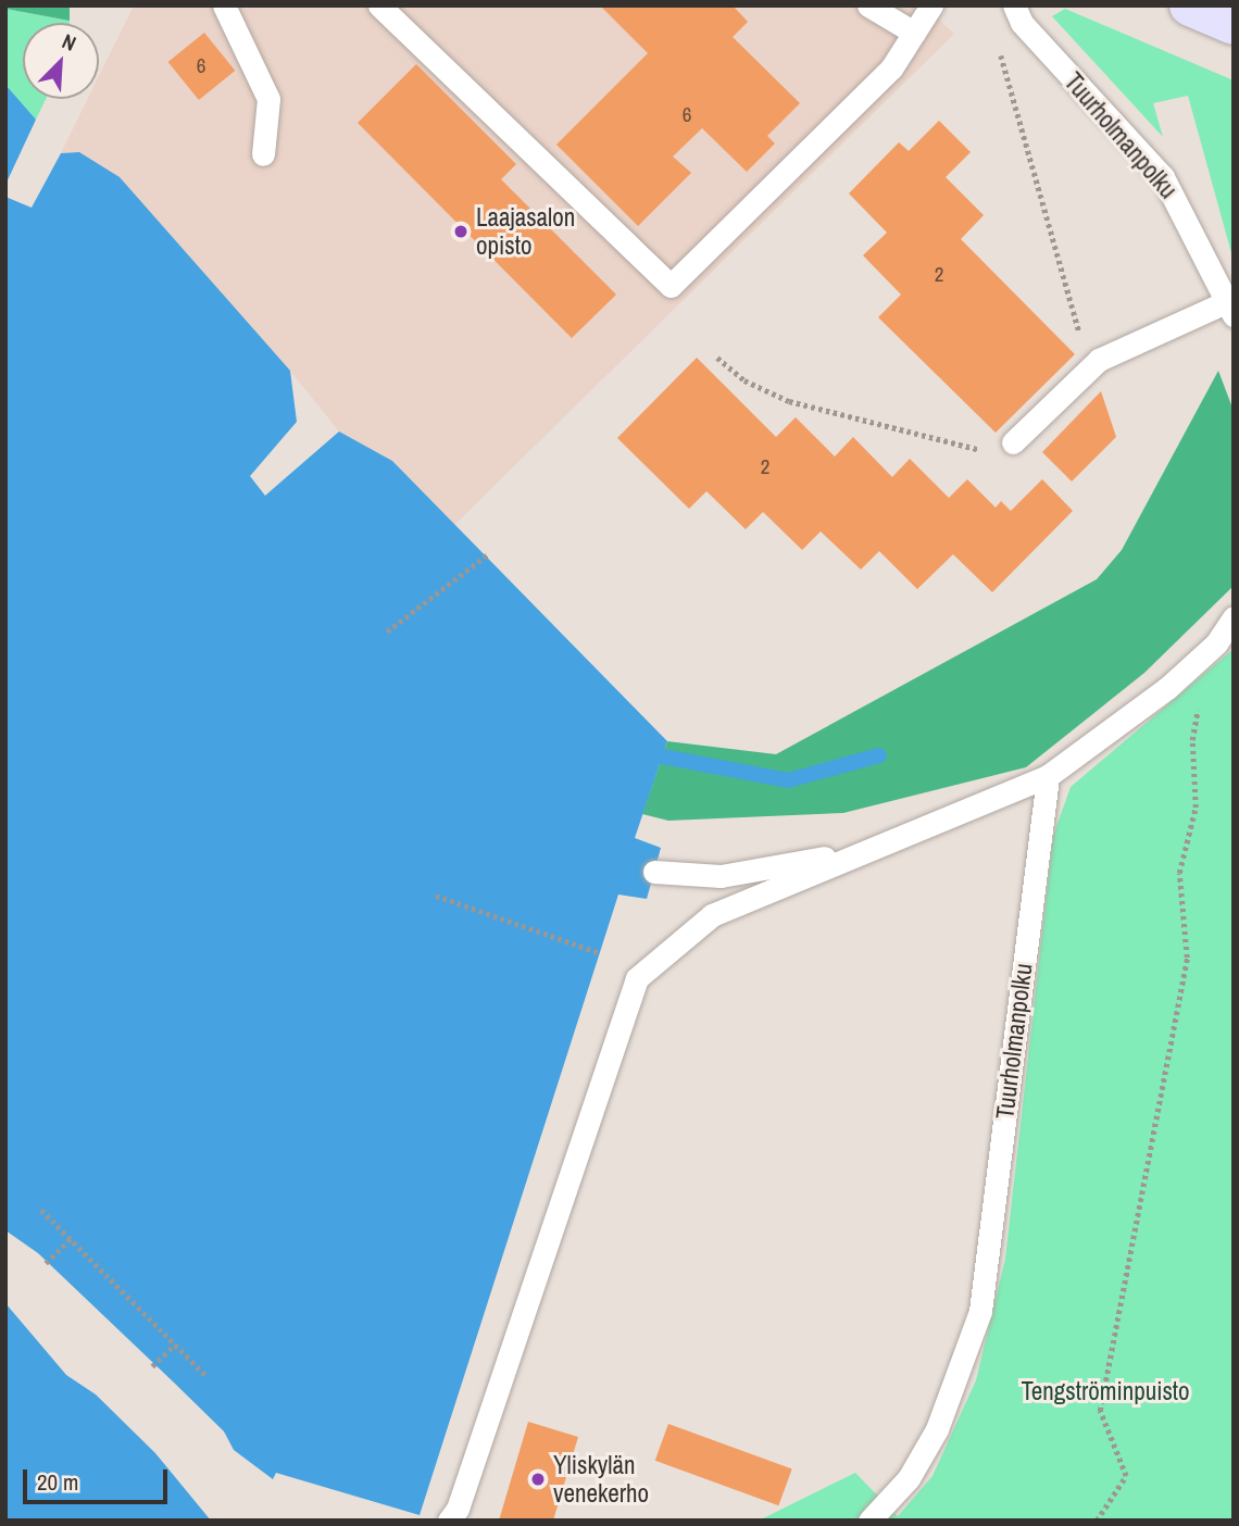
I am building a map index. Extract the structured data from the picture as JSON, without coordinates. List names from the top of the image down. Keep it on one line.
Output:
{"streets":{"lane":["Tuurholmanpolku"]},"parks":["Tengströminpuisto"],"places":["Laajasalon opisto","Yliskylän venekerho"],"house_numbers":["6","6","2","2"],"scale_bar":"20 m","north":"top right"}
